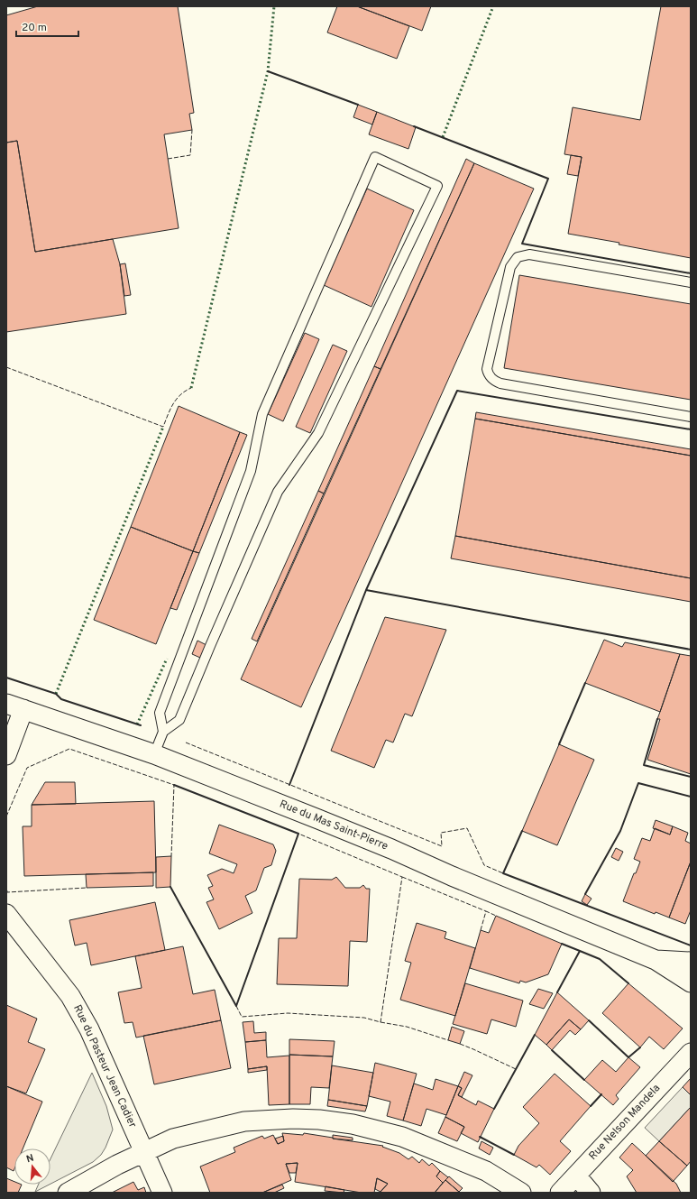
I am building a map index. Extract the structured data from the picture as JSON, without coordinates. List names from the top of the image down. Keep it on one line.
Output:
{"streets":{"street":["Rue du Mas Saint-Pierre","Rue du Pasteur Jean Cadier","Rue Nelson Mandela"]},"scale_bar":"20 m","north":"top"}
